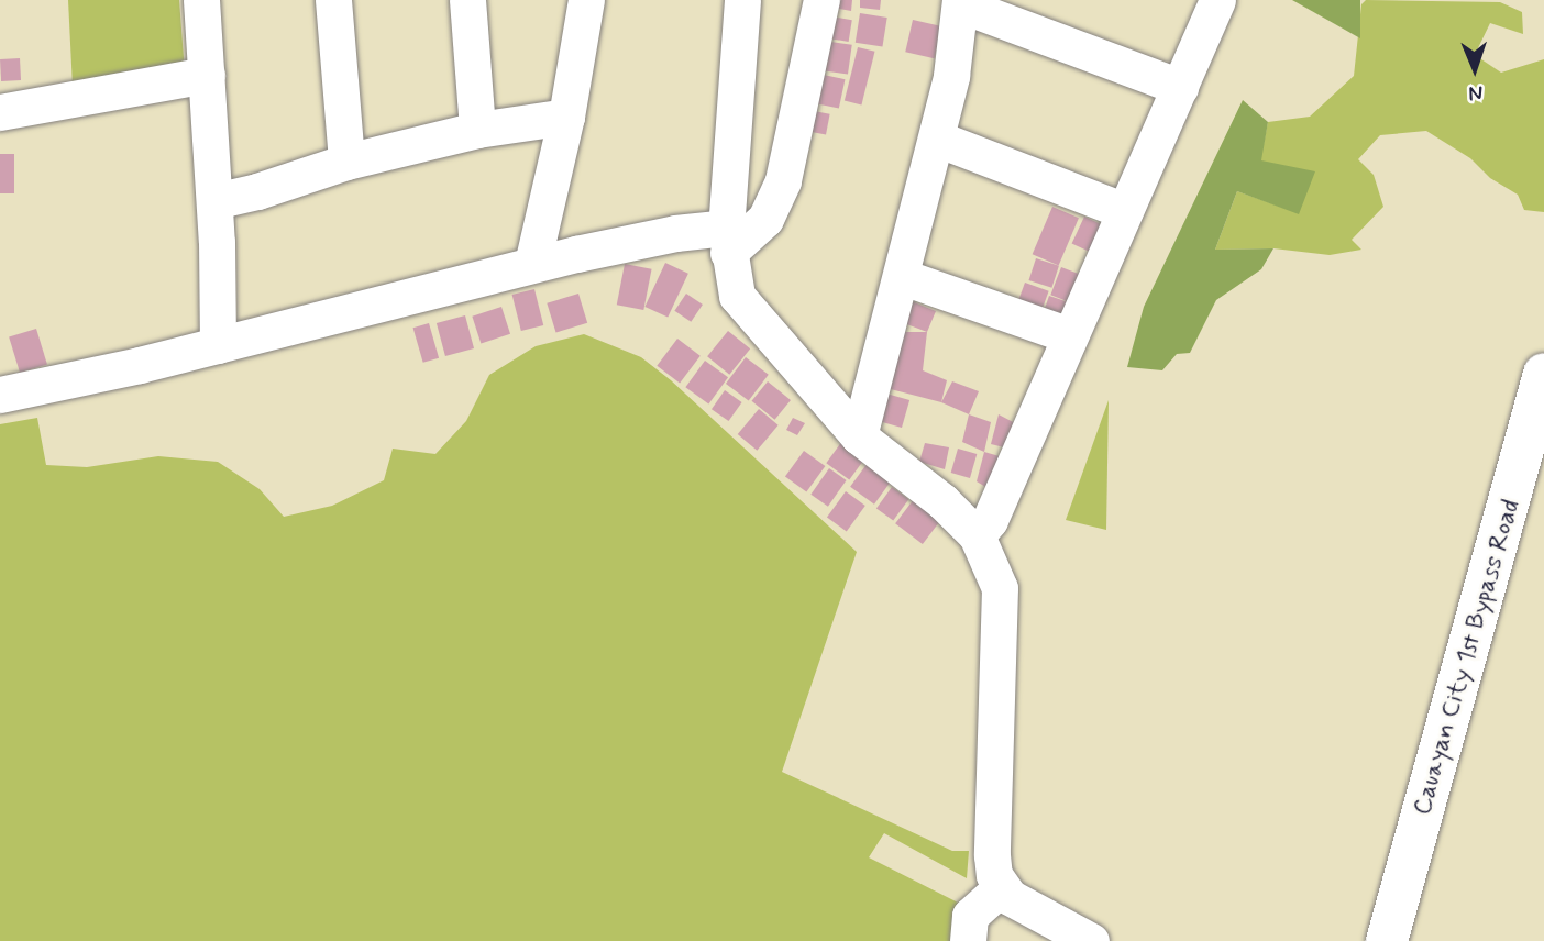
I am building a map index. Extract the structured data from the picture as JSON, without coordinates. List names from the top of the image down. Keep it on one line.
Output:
{"streets":{"main road":["Cauayan City 1st Bypass Road"]},"north":"bottom"}
